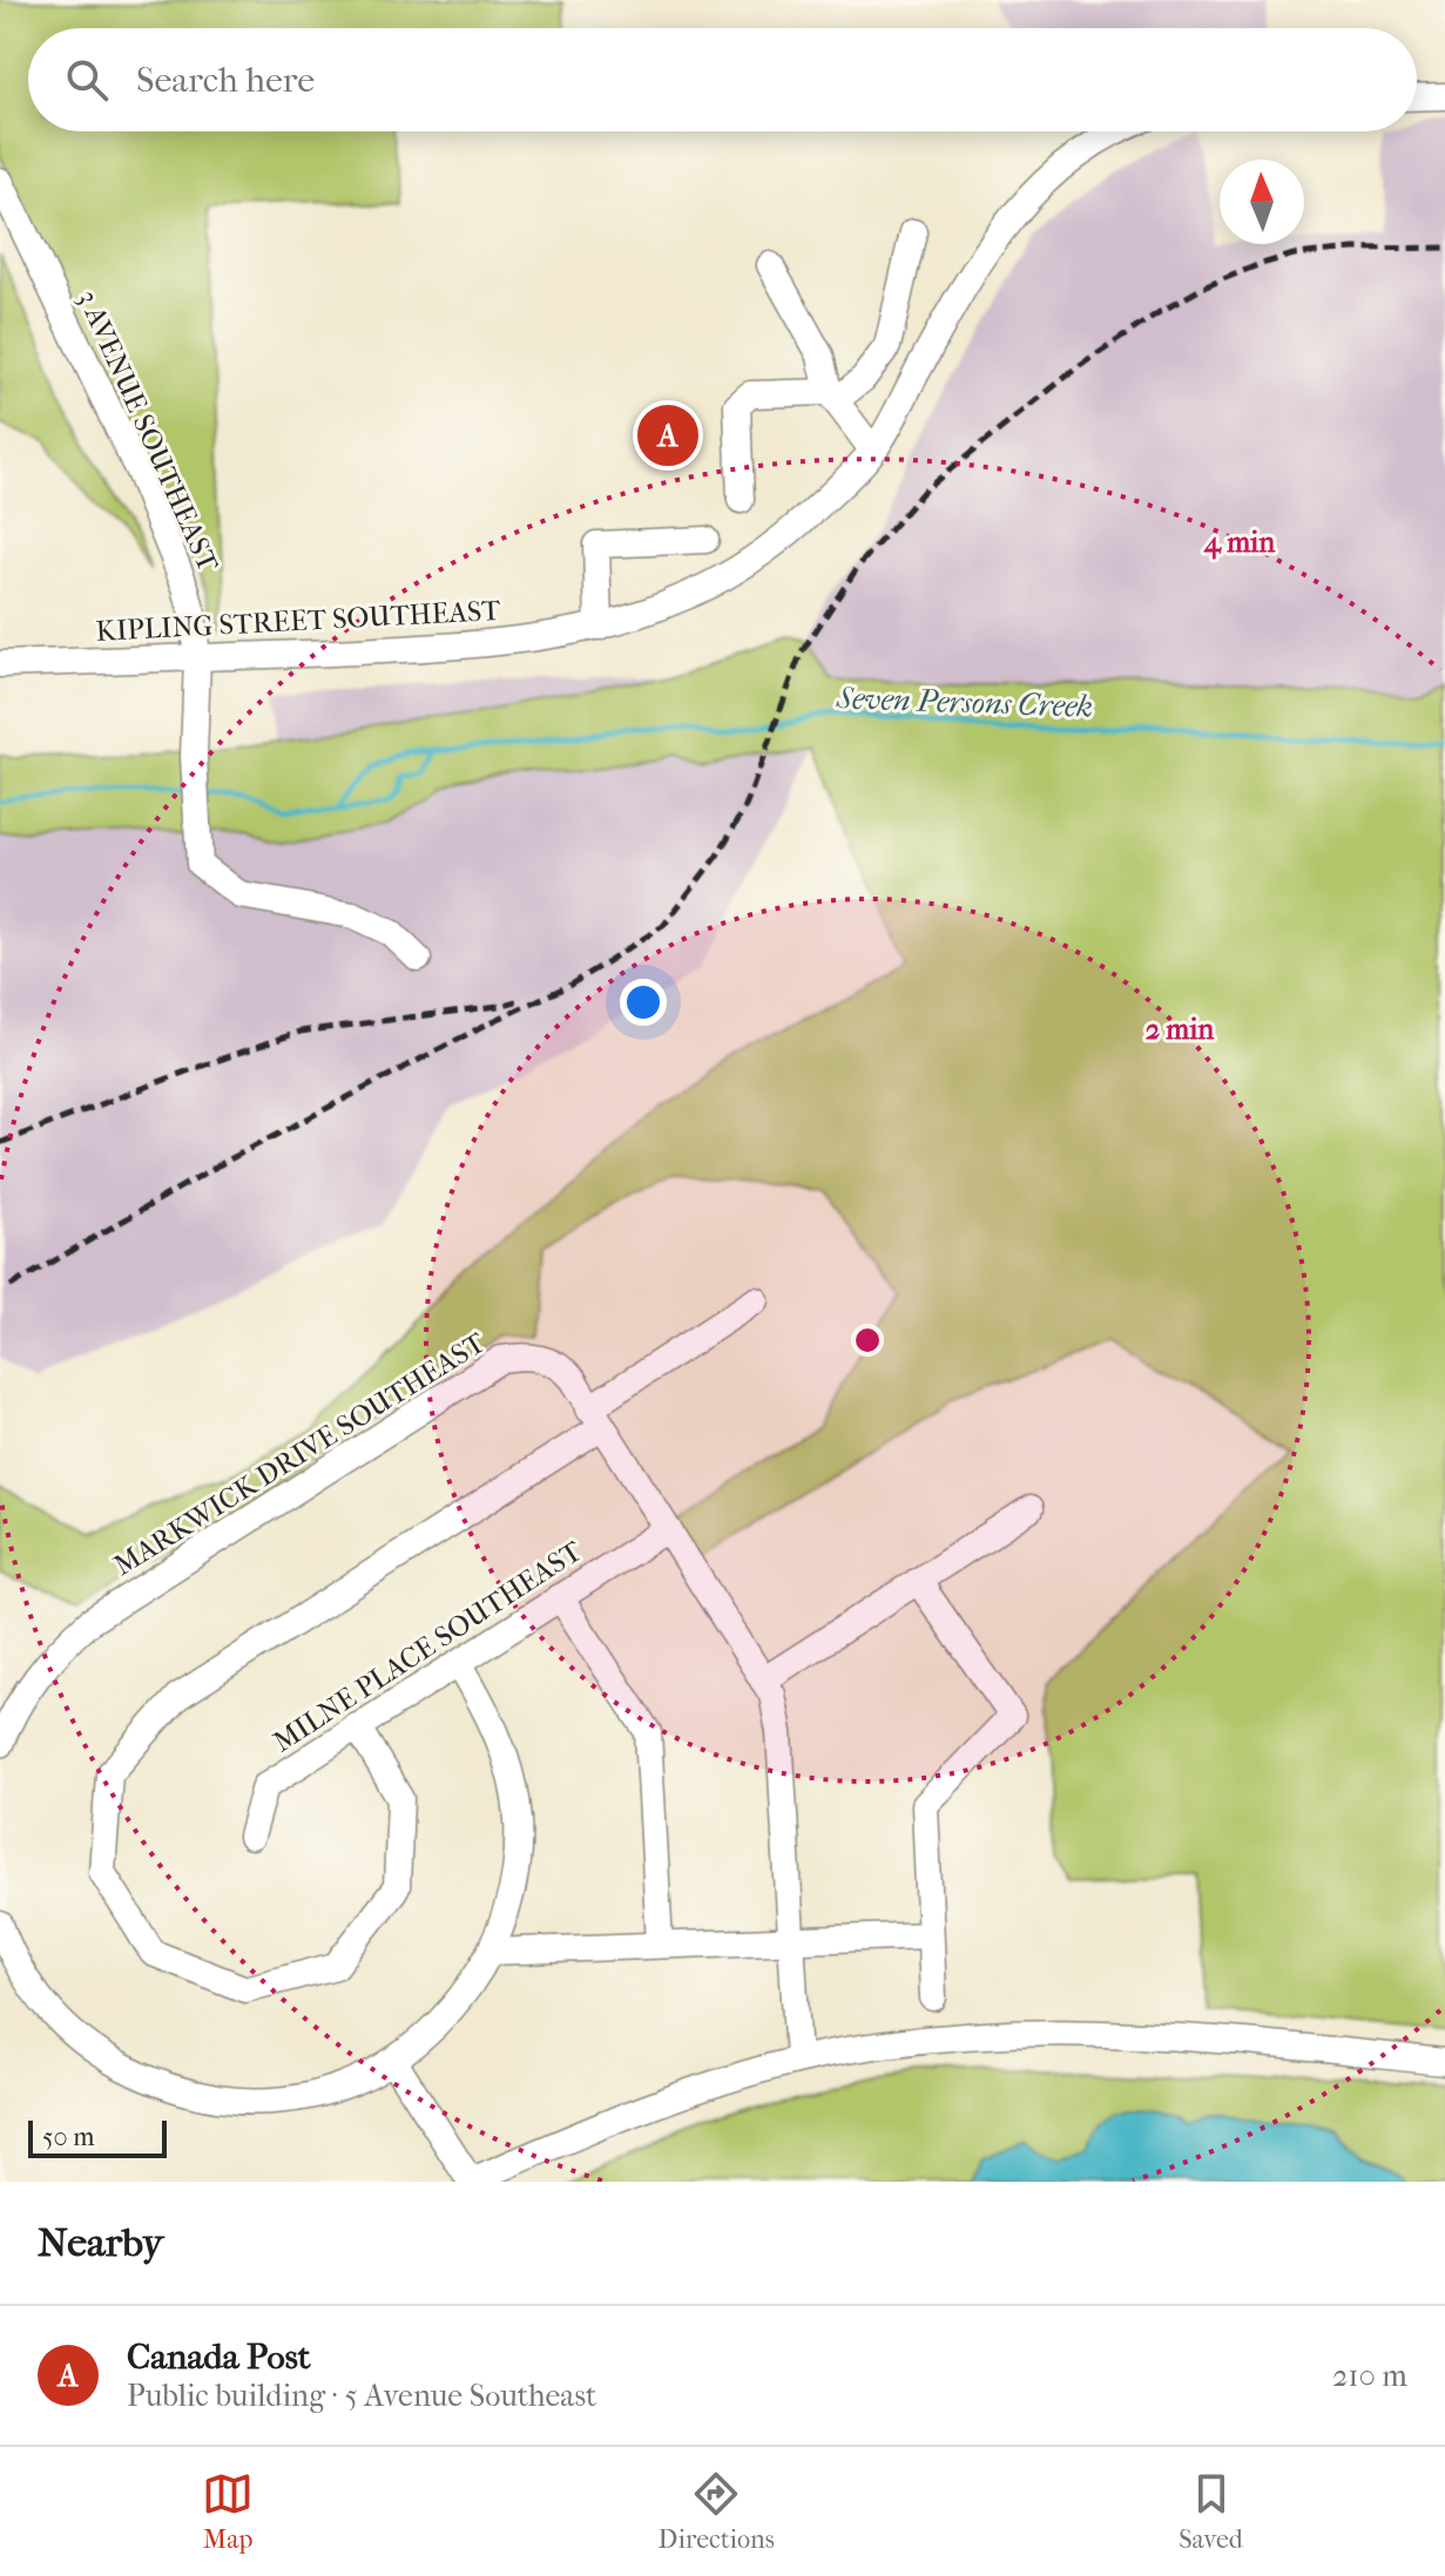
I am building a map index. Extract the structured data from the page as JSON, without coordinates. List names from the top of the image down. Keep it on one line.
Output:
{"streets":{"street":["3 AVENUE SOUTHEAST","KIPLING STREET SOUTHEAST","MARKWICK DRIVE SOUTHEAST","MILNE PLACE SOUTHEAST"]},"crossings":[["3 AVENUE SOUTHEAST","KIPLING STREET SOUTHEAST"],["MARKWICK DRIVE SOUTHEAST","MILNE PLACE SOUTHEAST"]],"water":["Seven Persons Creek"],"scale_bar":"50 m","north":"top","page":{"search":"Search here","pins":"A","scale":"50 m","heading":"Nearby","list":[{"mark":"A","name":"Canada Post","note":"Public building · 5 Avenue Southeast","value":"210 m"}],"nav":["Map","Directions","Saved"]},"rings":["4 min","2 min"]}
